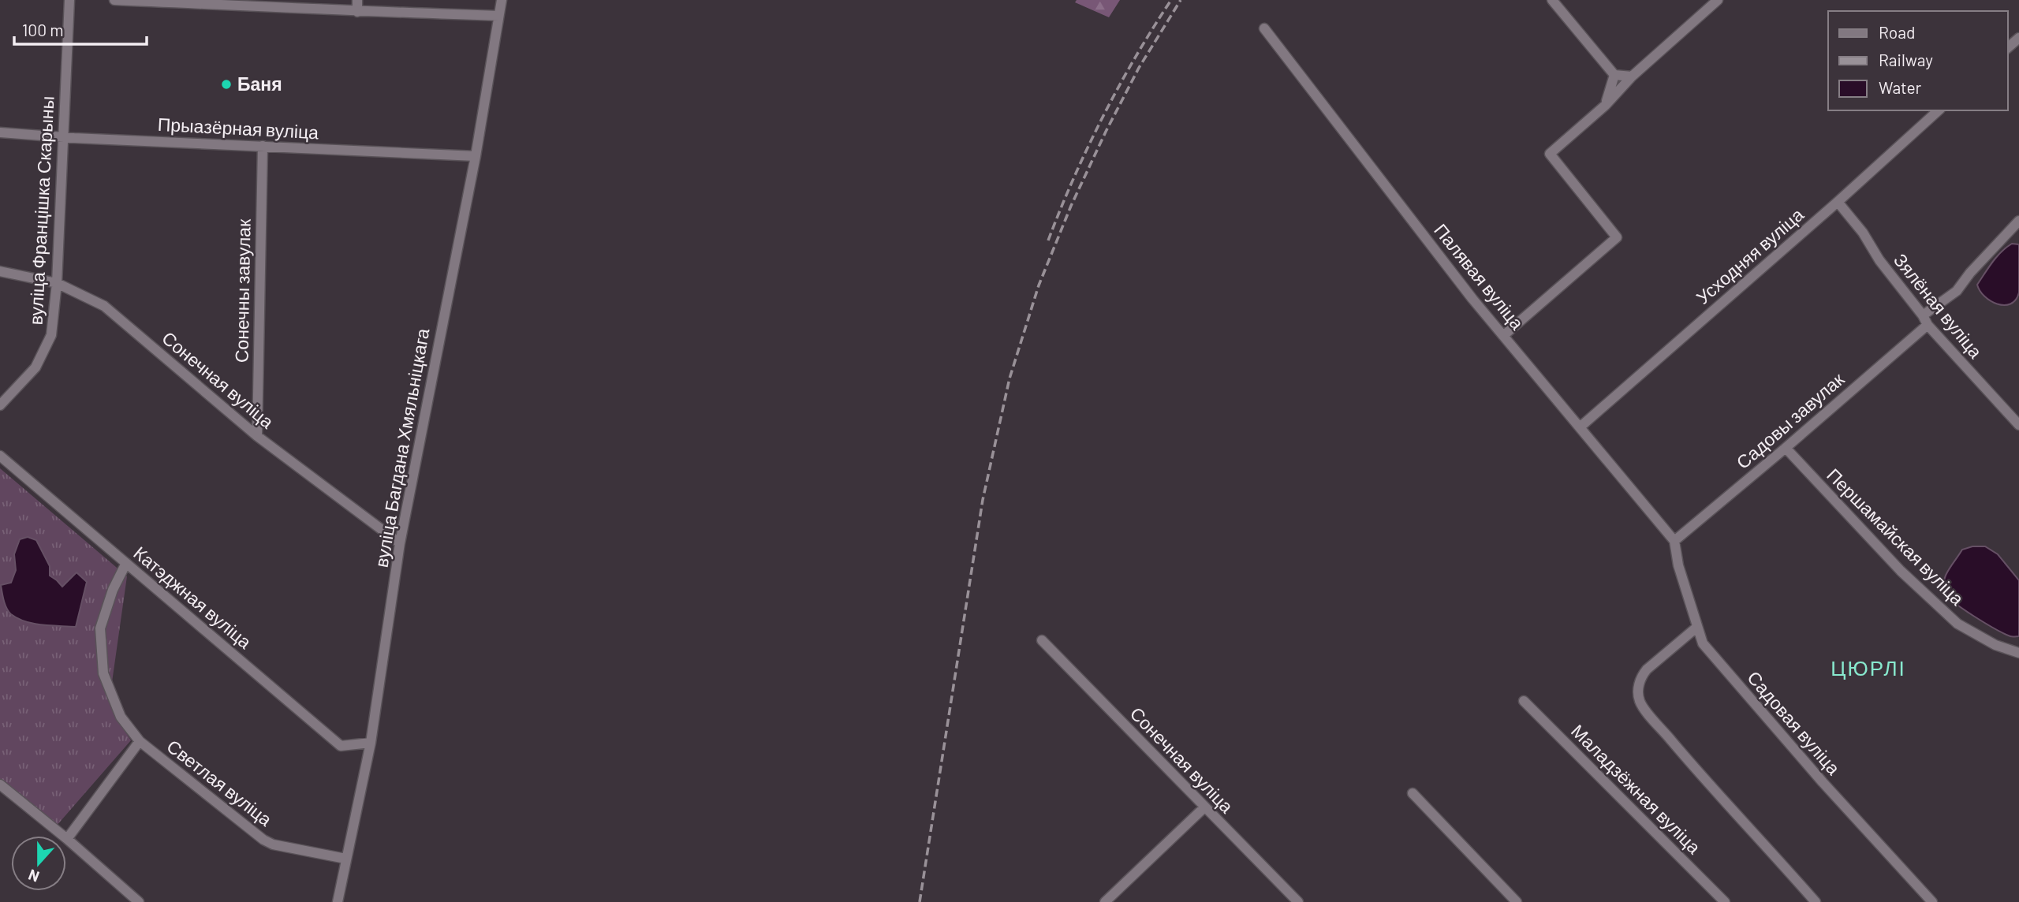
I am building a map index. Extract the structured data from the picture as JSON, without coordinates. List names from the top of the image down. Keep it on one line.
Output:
{"streets":{"street":["Прыазёрная вуліца","вуліца Францішка Скарыны","Усходняя вуліца","Палявая вуліца","Сонечны завулак","Зялёная вуліца","Сонечная вуліца","Садовы завулак","вуліца Багдана Хмяльніцкага","Першамайская вуліца","Катэджная вуліца","Садовая вуліца","Светлая вуліца","Маладзёжная вуліца"]},"crossings":[["Прыазёрная вуліца","вуліца Францішка Скарыны"],["Прыазёрная вуліца","Сонечны завулак"],["Прыазёрная вуліца","вуліца Багдана Хмяльніцкага"],["вуліца Францішка Скарыны","Сонечная вуліца"],["Усходняя вуліца","Палявая вуліца"],["Усходняя вуліца","Зялёная вуліца"],["Палявая вуліца","Садовы завулак"],["Палявая вуліца","Садовая вуліца"],["Сонечны завулак","Сонечная вуліца"],["Зялёная вуліца","Садовы завулак"],["Сонечная вуліца","вуліца Багдана Хмяльніцкага"],["Садовы завулак","Першамайская вуліца"],["Садовы завулак","Садовая вуліца"],["вуліца Багдана Хмяльніцкага","Катэджная вуліца"],["вуліца Багдана Хмяльніцкага","Светлая вуліца"],["Катэджная вуліца","Светлая вуліца"]],"districts":["ЦЮРЛІ"],"places":["Баня"],"legend":["Road","Railway","Water"],"scale_bar":"100 m","north":"bottom"}
